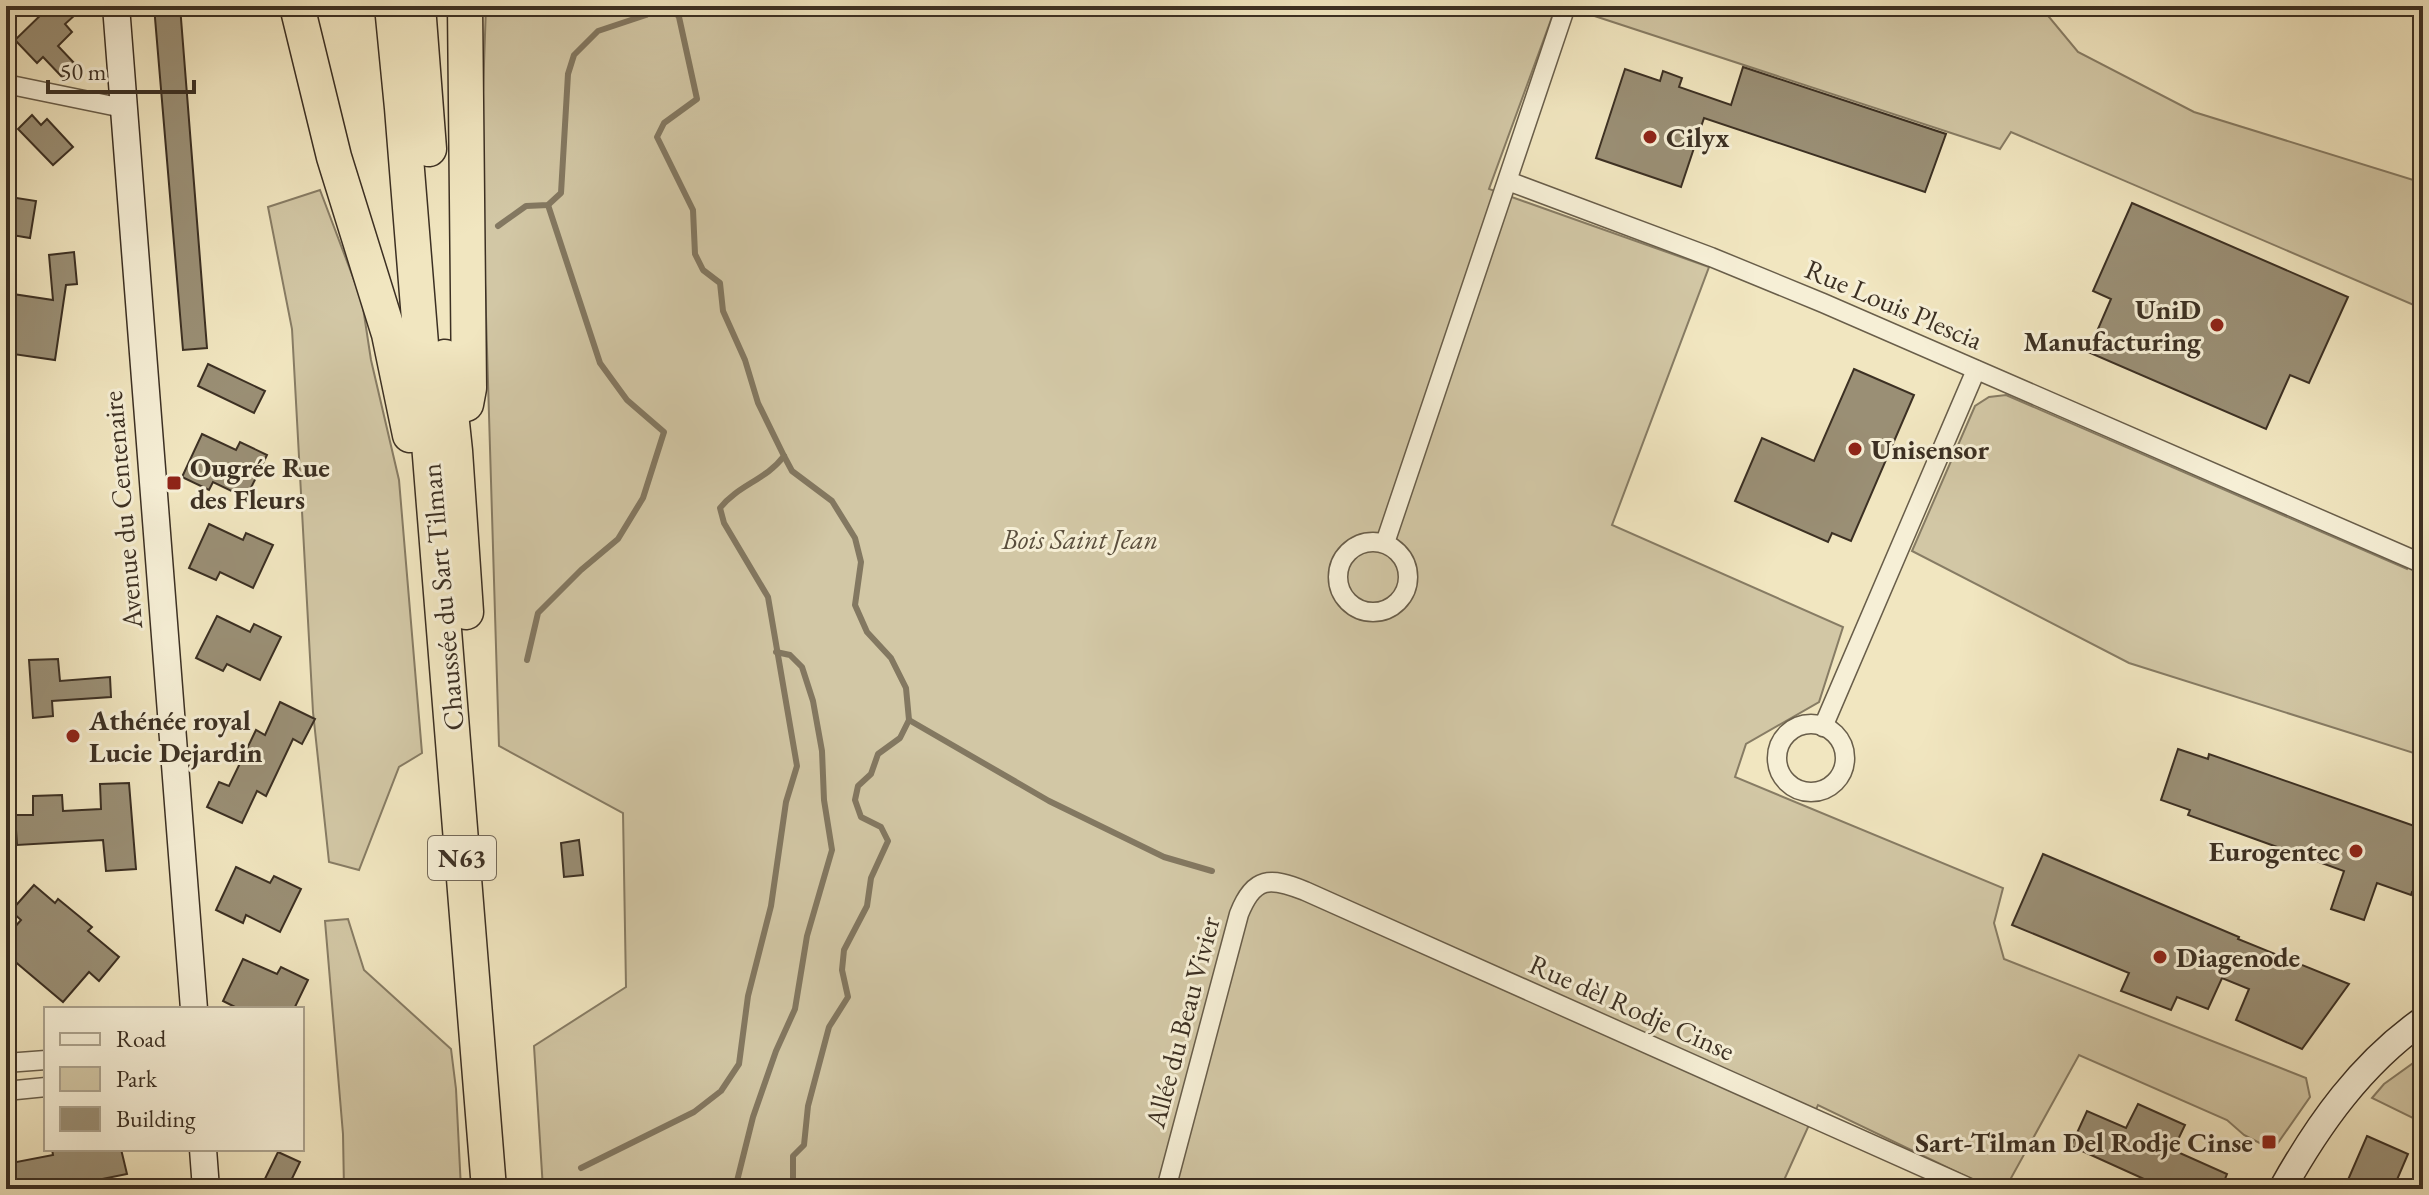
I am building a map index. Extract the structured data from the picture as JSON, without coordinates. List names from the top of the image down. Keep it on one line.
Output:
{"streets":{"highway":["Chaussée du Sart Tilman","N63"],"street":["Rue Louis Plescia","Avenue du Centenaire","Rue dèl Rodje Cinse","Allée du Beau Vivier"]},"crossings":[["Rue dèl Rodje Cinse","Allée du Beau Vivier"]],"parks":["Bois Saint Jean"],"places":{"other":["Cilyx","UniD Manufacturing","Unisensor","Athénée royal Lucie Dejardin","Eurogentec","Diagenode"],"transit":["Ougrée Rue des Fleurs","Sart-Tilman Del Rodje Cinse"]},"legend":["Road","Park","Building"],"scale_bar":"50 m"}
